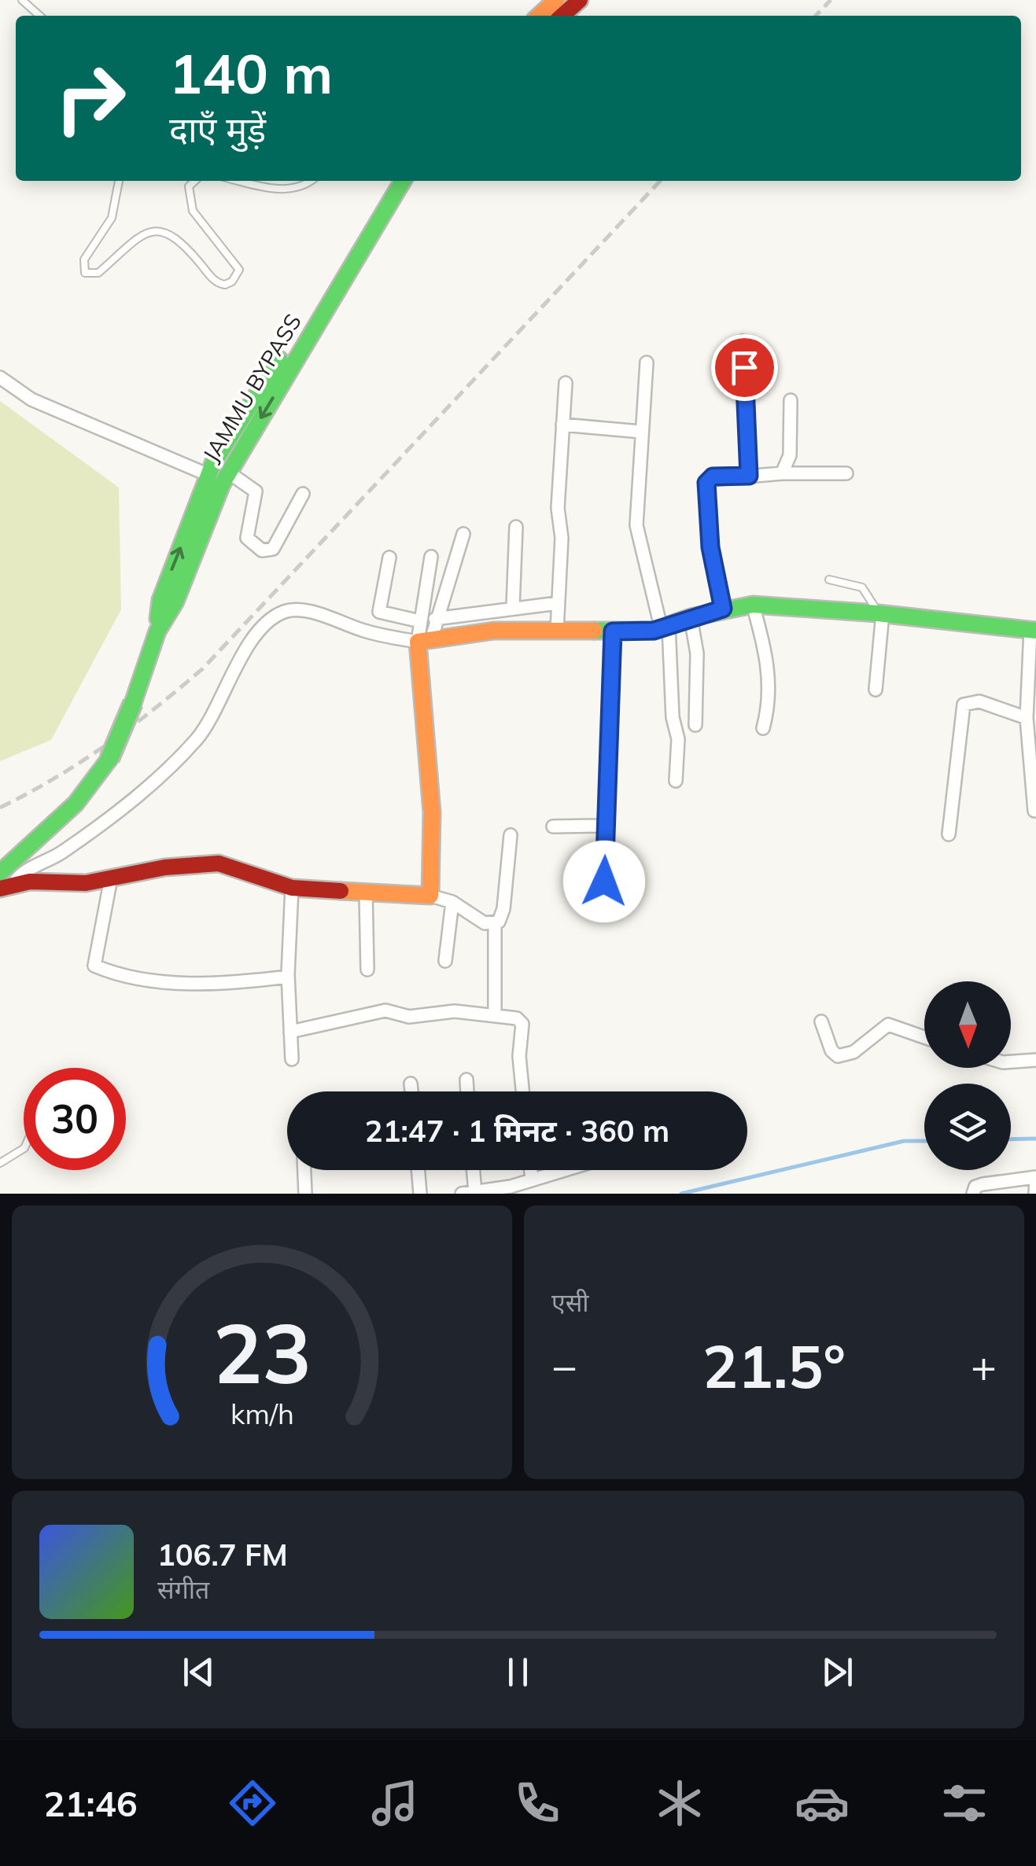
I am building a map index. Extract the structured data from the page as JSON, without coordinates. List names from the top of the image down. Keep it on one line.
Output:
{"streets":{"main road":["JAMMU BYPASS"]},"north":"bottom","page":{"turn":["140 m","दाएँ मुड़ें"],"limit":"30","trip":"21:47 · 1 मिनट · 360 m","tile":"एसी","heat":["−","21.5°","+"],"song":["106.7 FM","संगीत"],"tabs":"21:46","gauge":["23","km/h"]}}
